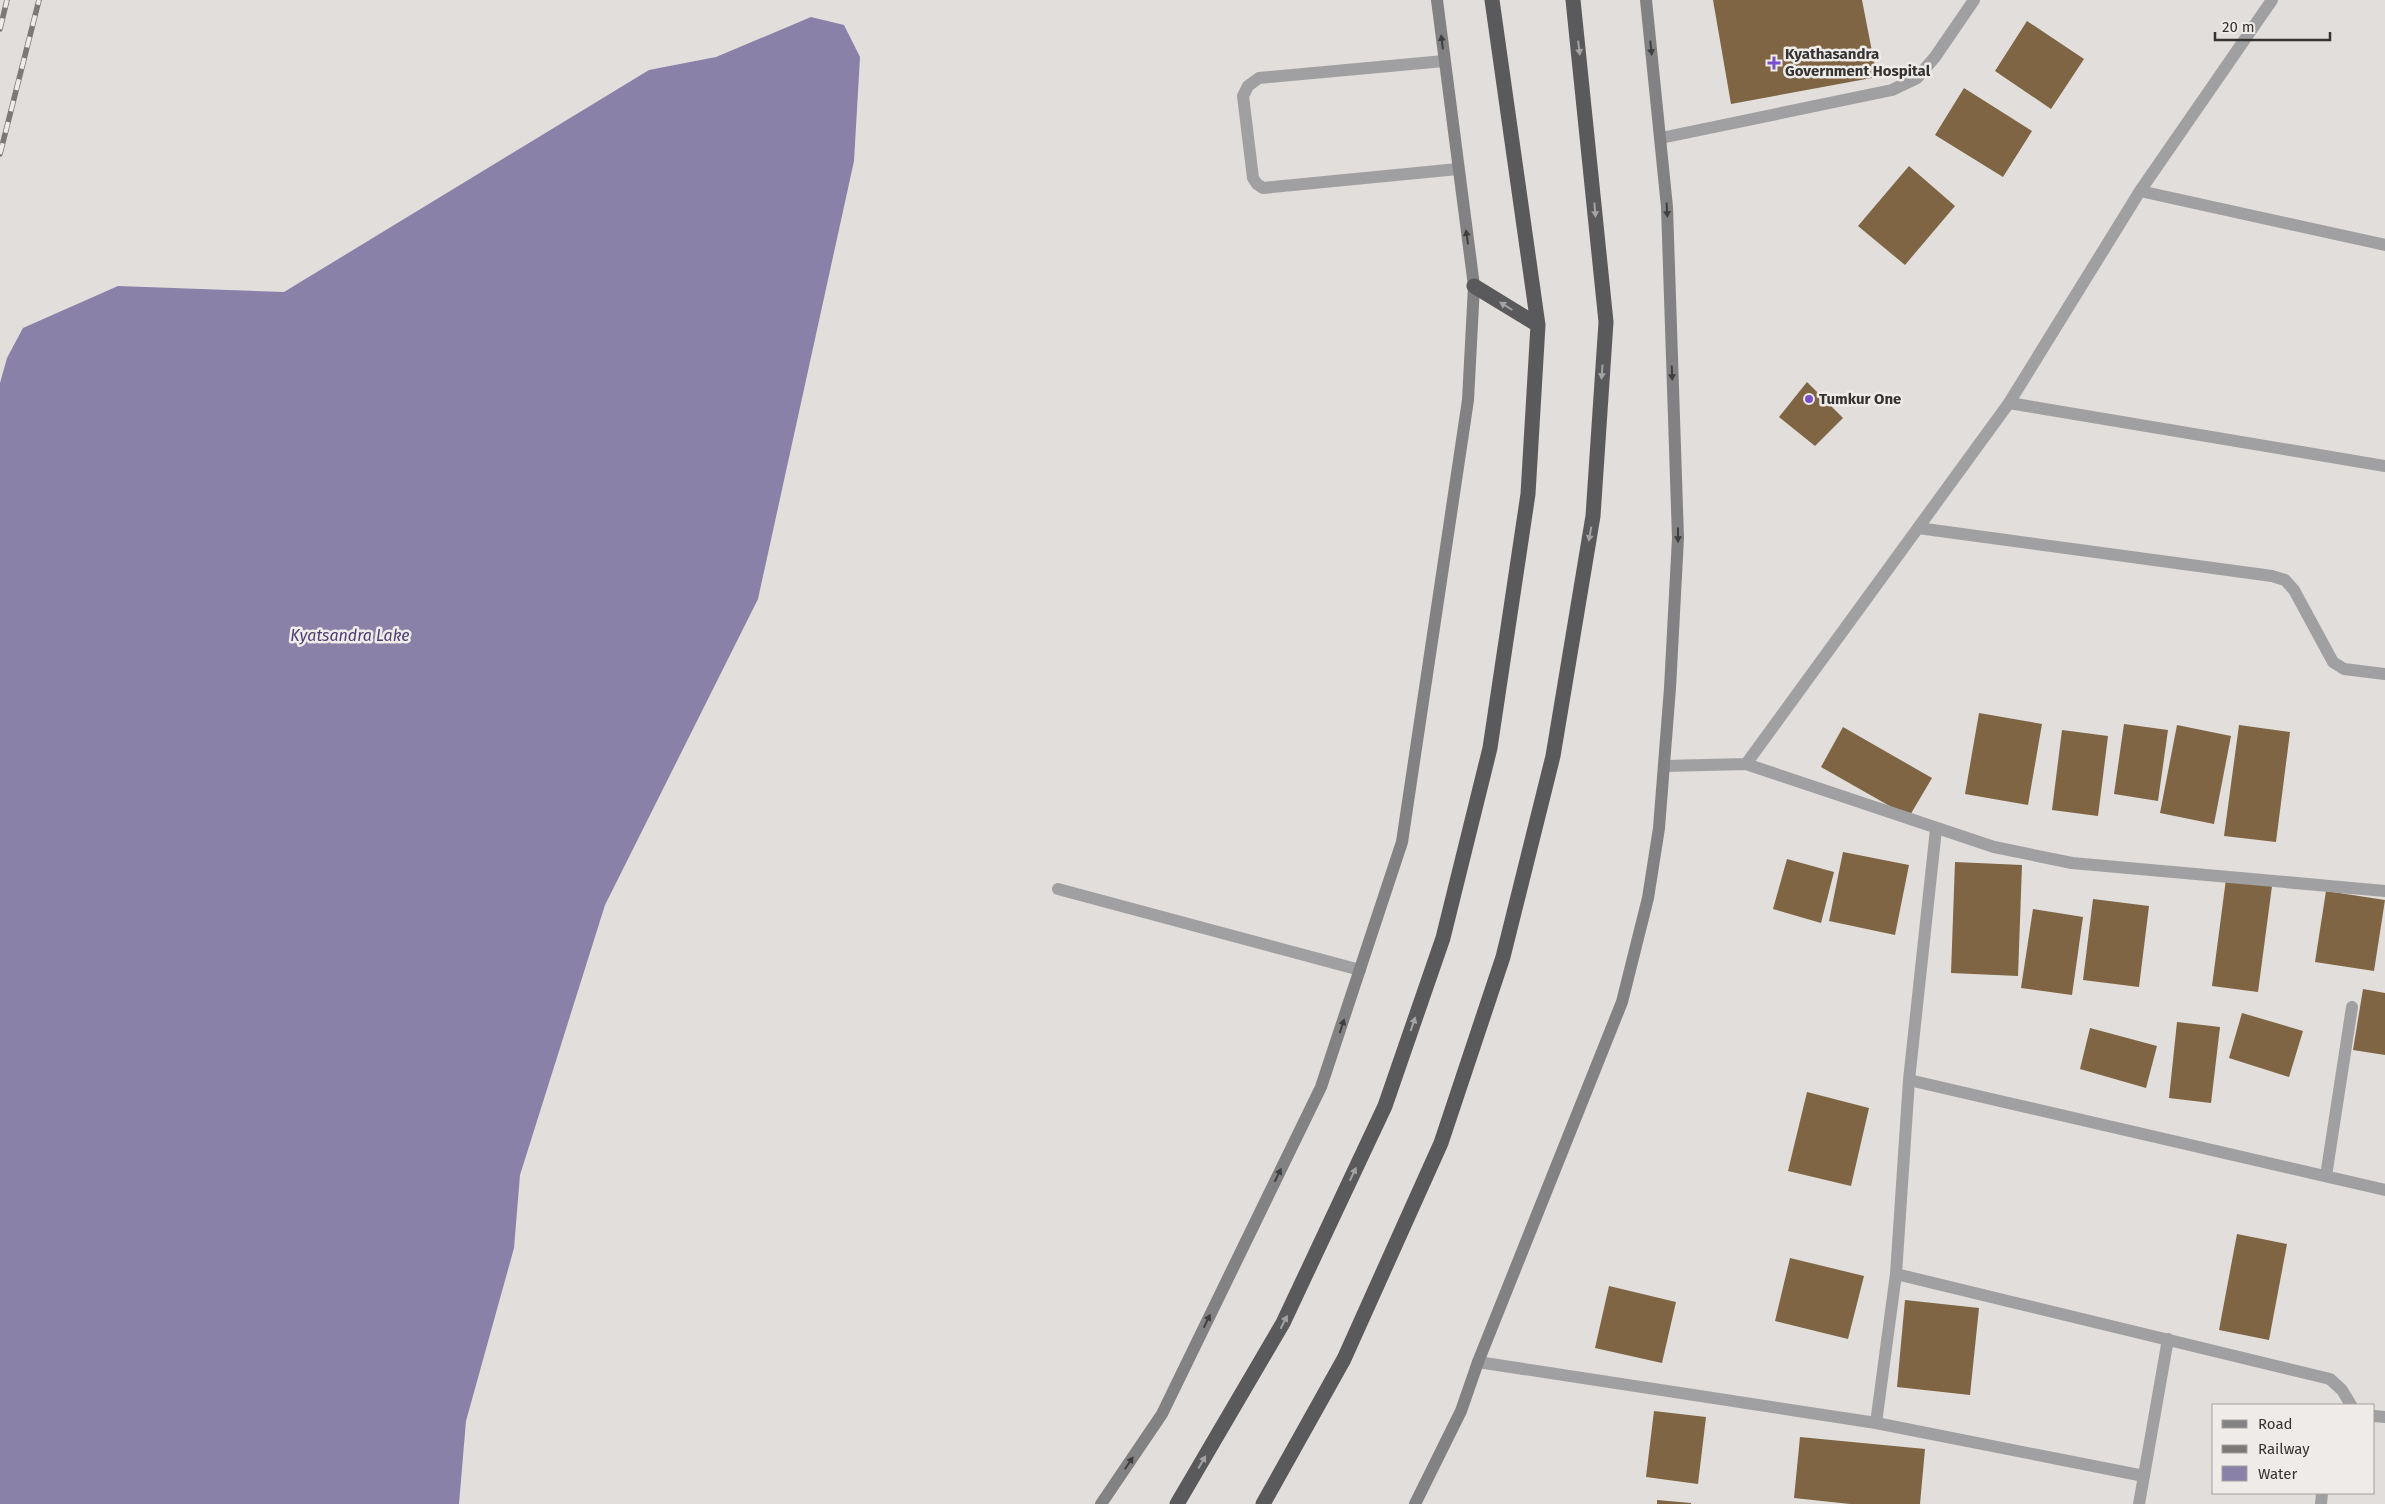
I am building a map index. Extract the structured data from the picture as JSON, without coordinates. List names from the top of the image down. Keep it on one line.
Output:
{"water":["Kyatsandra Lake"],"places":{"health":["Kyathasandra Government Hospital"],"other":["Tumkur One"]},"legend":["Road","Railway","Water"],"scale_bar":"20 m"}
